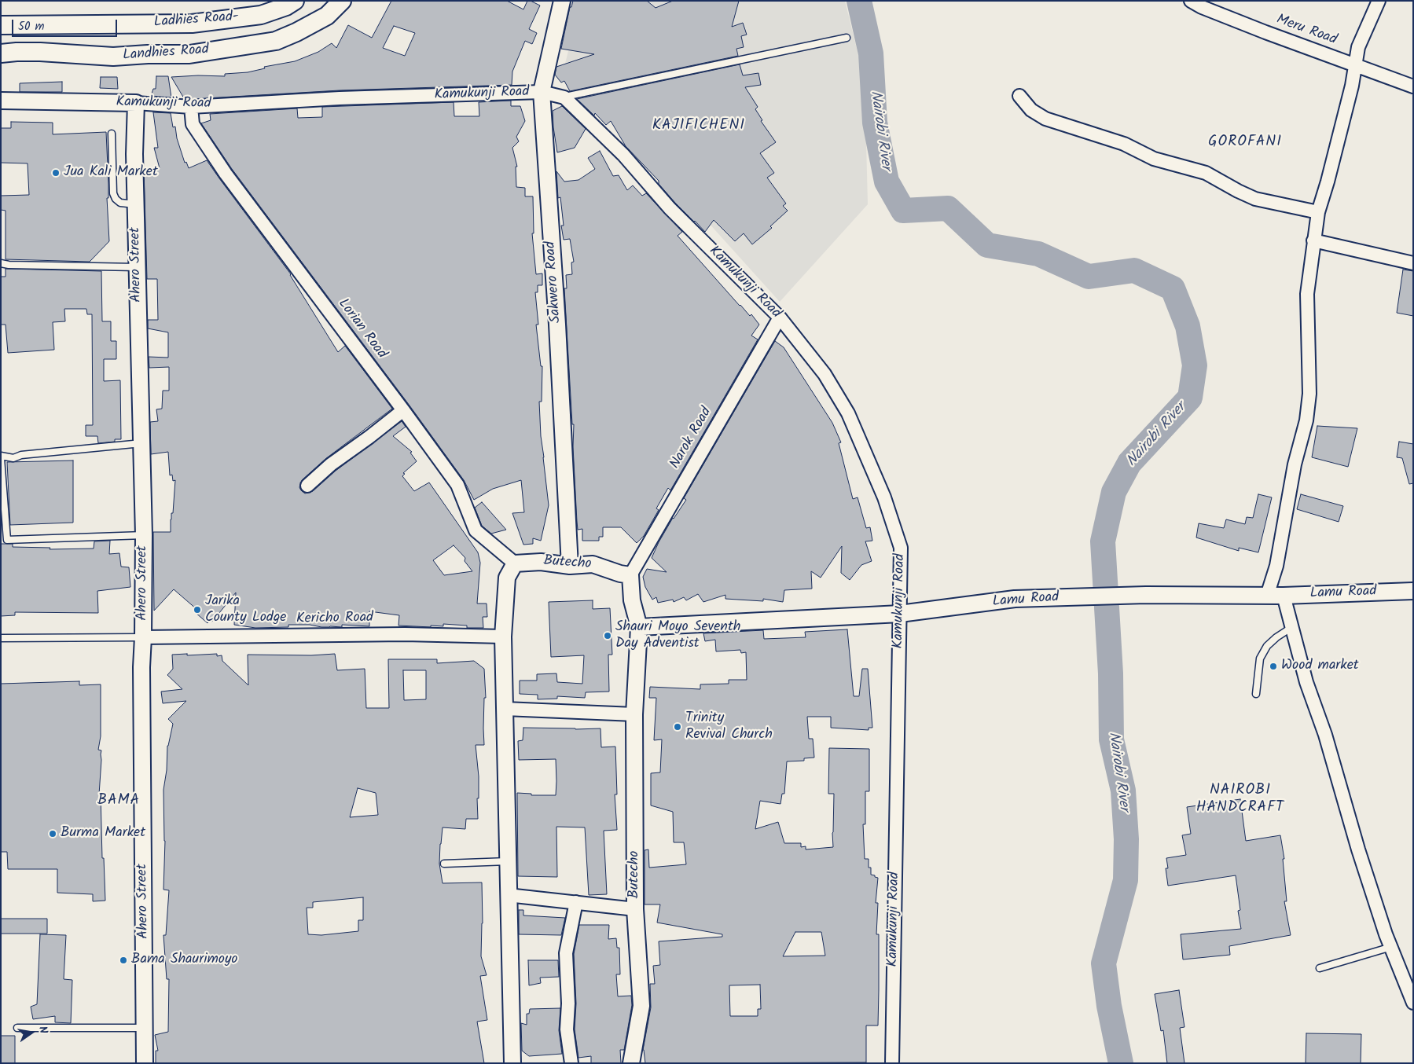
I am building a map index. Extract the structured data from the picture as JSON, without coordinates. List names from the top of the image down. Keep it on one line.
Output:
{"streets":{"main road":["Ladhies Road-","Landhies Road"],"street":["Meru Road","Kamukunji Road","Ahero Street","Sakwero Road","Lorian Road","Narok Road","Butecho","Lamu Road","Kericho Road"]},"crossings":[["Kamukunji Road","Ahero Street"],["Kamukunji Road","Sakwero Road"],["Kamukunji Road","Lorian Road"],["Kamukunji Road","Narok Road"],["Kamukunji Road","Lamu Road"],["Ahero Street","Kericho Road"],["Sakwero Road","Butecho"],["Lorian Road","Butecho"],["Narok Road","Butecho"],["Butecho","Lamu Road"]],"districts":["KAJIFICHENI","GOROFANI","NAIROBI HANDCRAFT","BAMA"],"water":["Nairobi River"],"places":["Jua Kali Market","Jarika County Lodge","Shauri Moyo Seventh Day Adventist","Wood market","Trinity Revival Church","Burma Market","Bama Shaurimoyo"],"scale_bar":"50 m","north":"right"}
